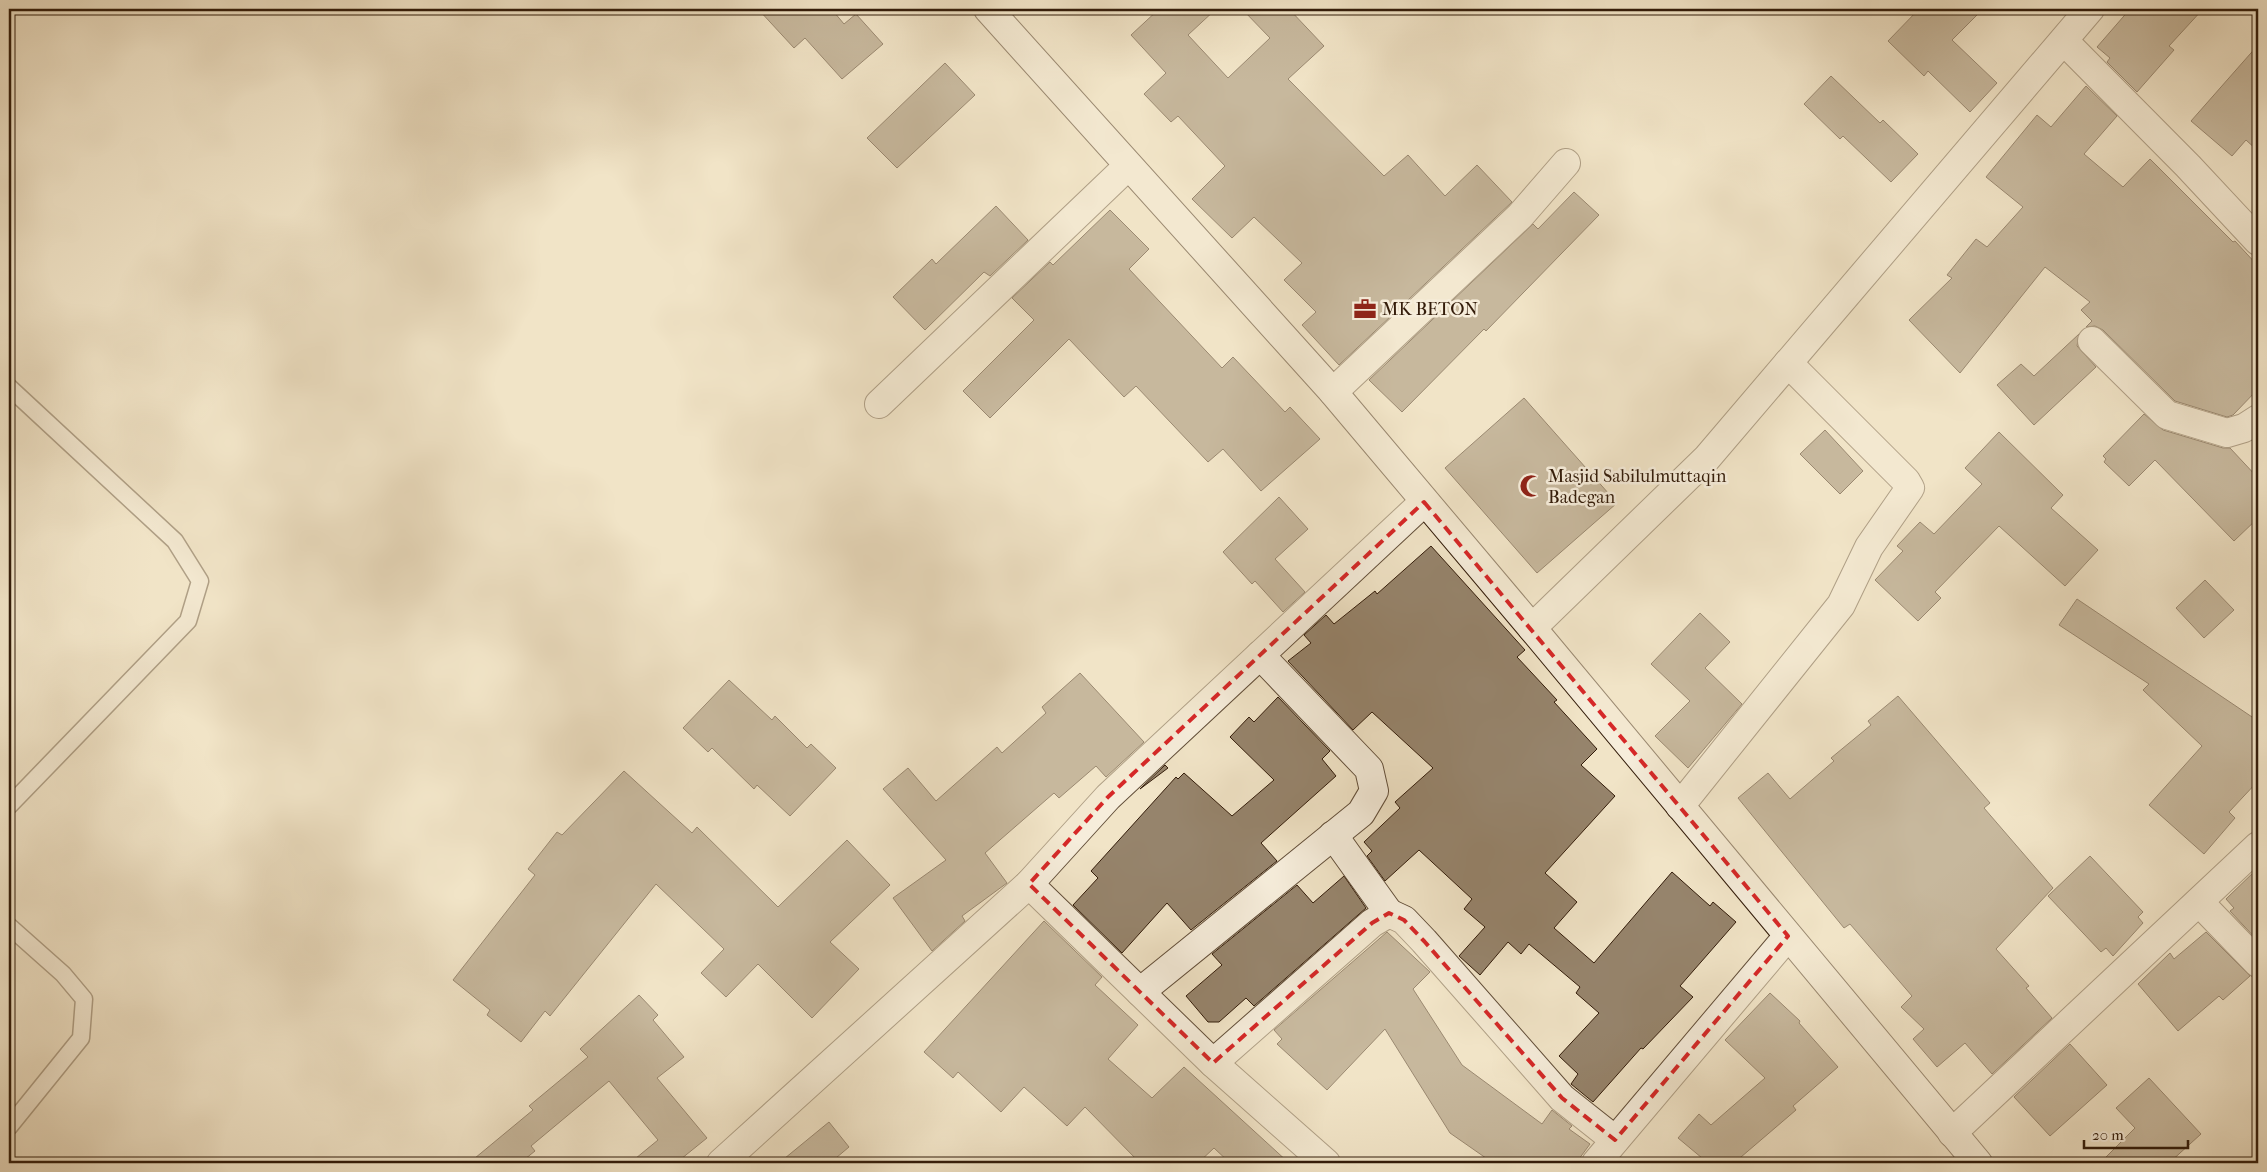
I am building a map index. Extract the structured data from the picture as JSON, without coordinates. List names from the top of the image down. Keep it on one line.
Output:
{"places":{"office":["MK BETON"],"mosque":["Masjid Sabilulmuttaqin Badegan"]},"scale_bar":"20 m"}
